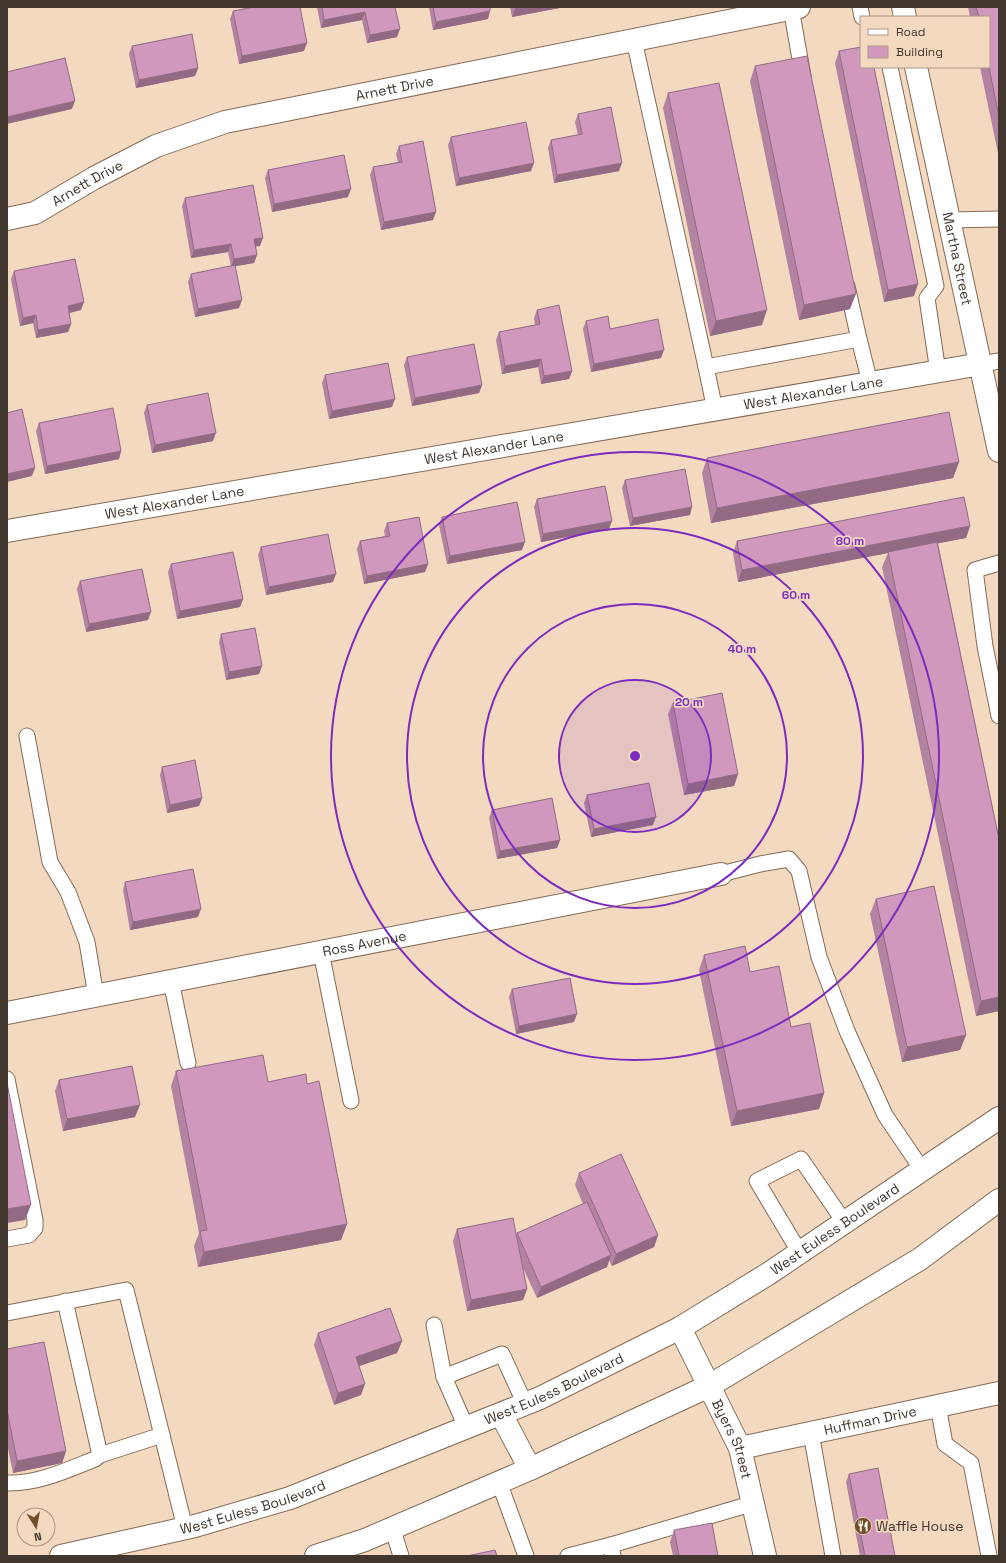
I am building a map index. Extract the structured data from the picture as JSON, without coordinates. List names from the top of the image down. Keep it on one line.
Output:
{"streets":{"street":["Arnett Drive","Martha Street","West Alexander Lane","Ross Avenue","West Euless Boulevard","Huffman Drive","Byers Street"]},"crossings":[["Martha Street","West Alexander Lane"],["West Euless Boulevard","Byers Street"],["Huffman Drive","Byers Street"]],"places":{"restaurant":["Waffle House"]},"legend":["Road","Building"],"north":"bottom","rings":["80 m","60 m","40 m","20 m"]}
